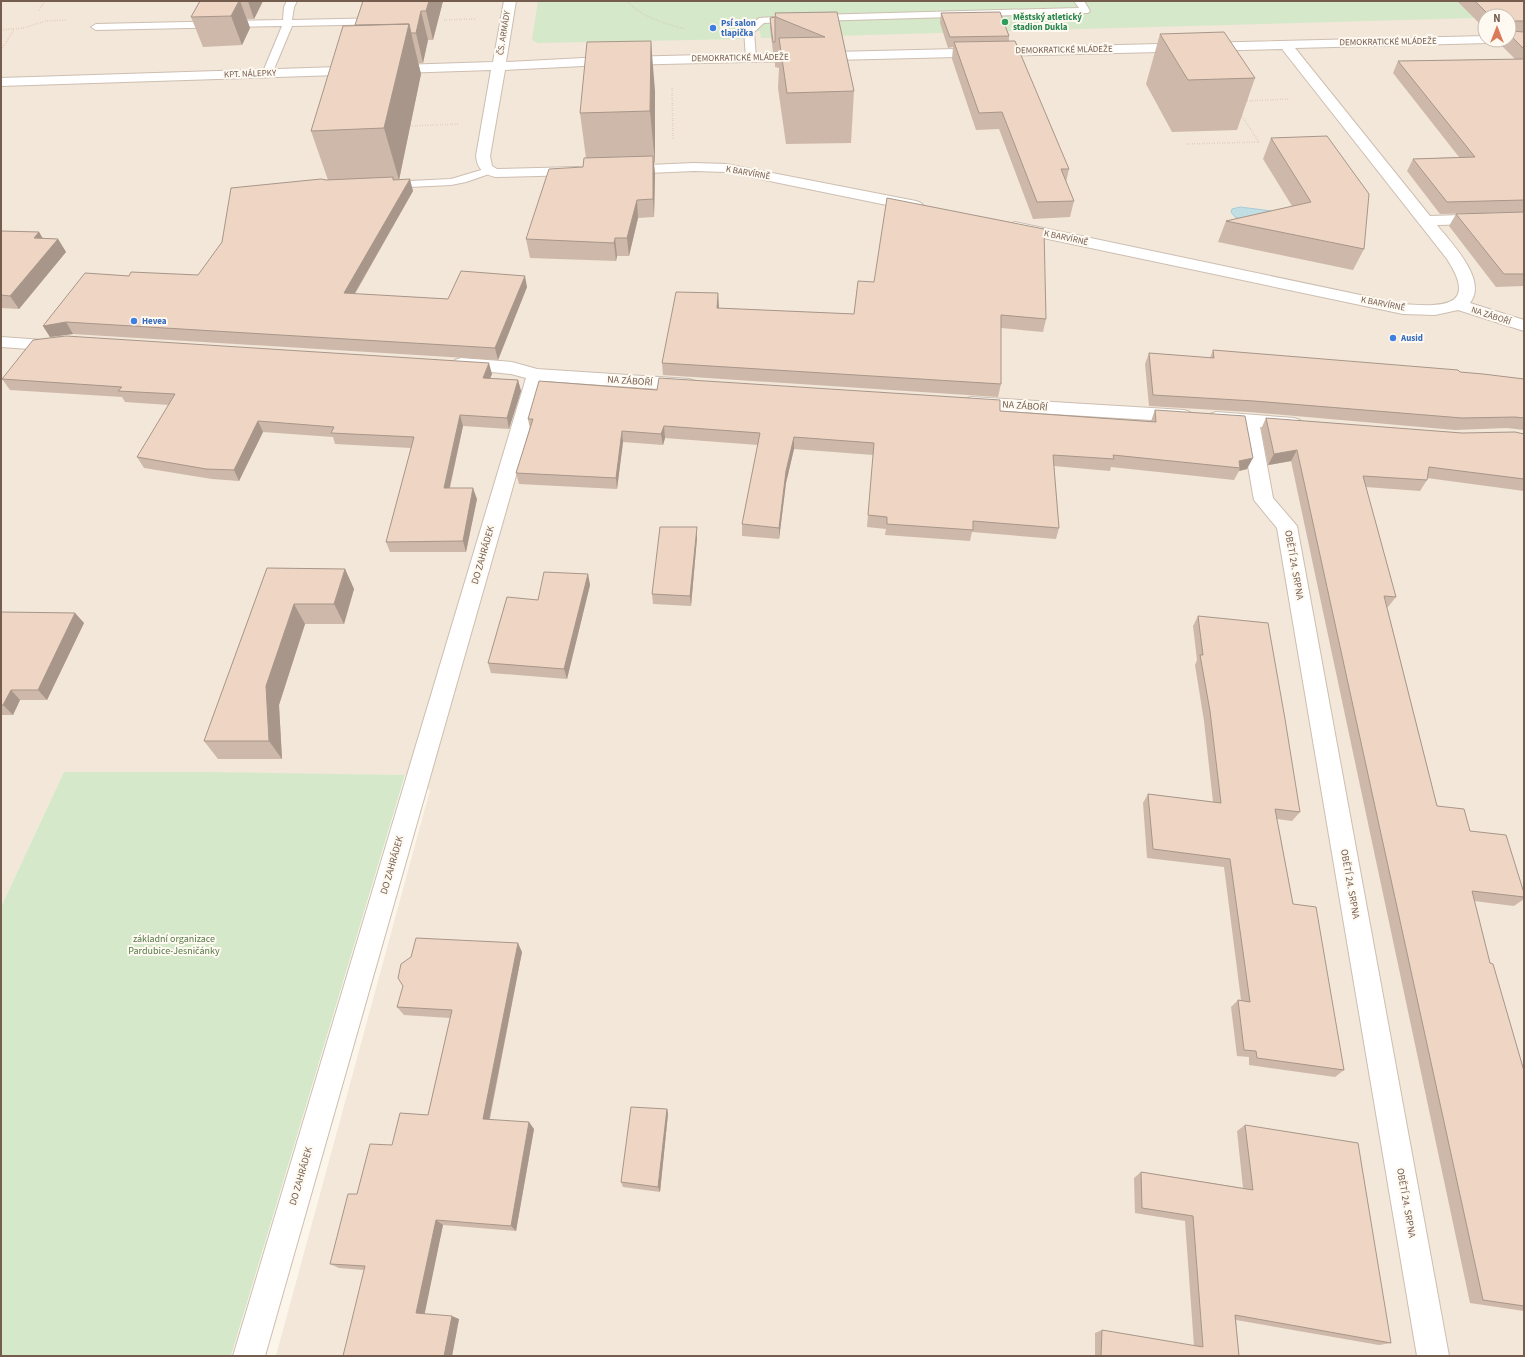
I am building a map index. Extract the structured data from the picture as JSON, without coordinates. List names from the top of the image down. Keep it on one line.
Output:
{"streets":{"street":["ČS. ARMÁDY","DEMOKRATICKÉ MLÁDEŽE","KPT. NÁLEPKY","K BARVÍRNĚ","NA ZÁBOŘÍ","DO ZAHRÁDEK","OBĚTÍ 24. SRPNA"]},"crossings":[["ČS. ARMÁDY","DEMOKRATICKÉ MLÁDEŽE"],["ČS. ARMÁDY","KPT. NÁLEPKY"],["DEMOKRATICKÉ MLÁDEŽE","KPT. NÁLEPKY"],["K BARVÍRNĚ","NA ZÁBOŘÍ"],["NA ZÁBOŘÍ","DO ZAHRÁDEK"],["NA ZÁBOŘÍ","OBĚTÍ 24. SRPNA"]],"parks":["základní organizace Pardubice-Jesničánky"],"places":["Městský atletický stadion Dukla","Psí salon tlapička","Hevea","Ausid"],"north":"top"}
